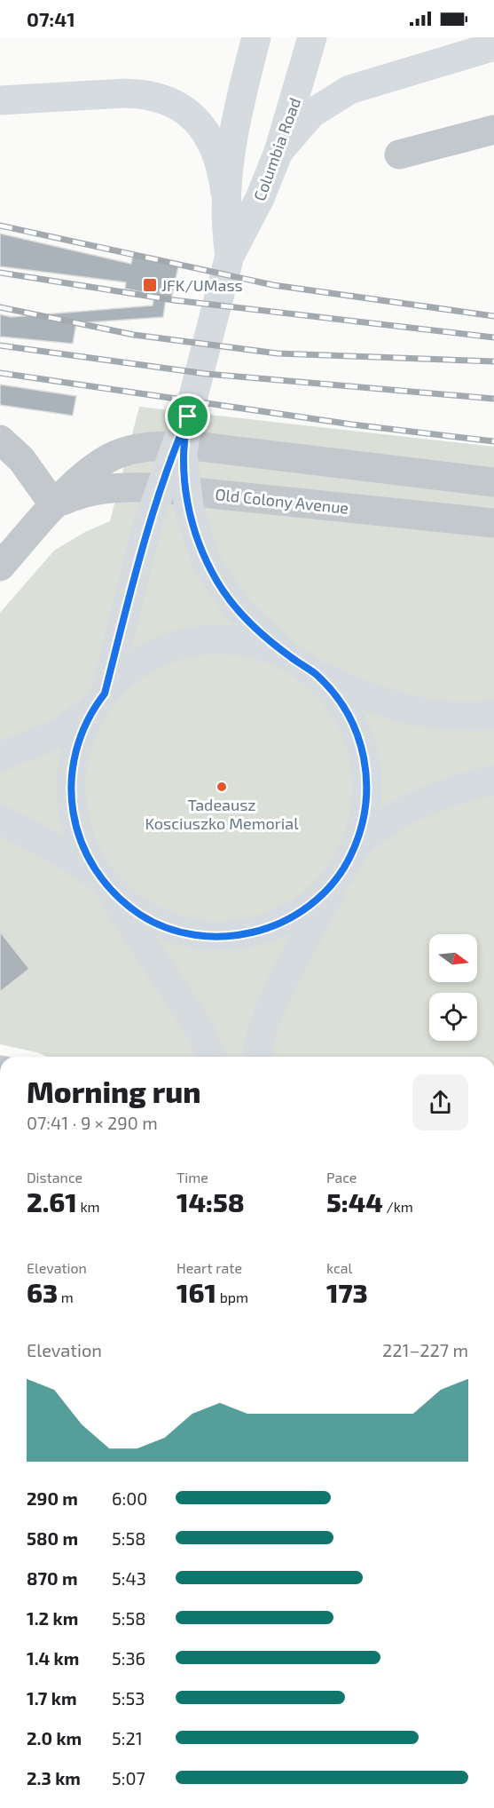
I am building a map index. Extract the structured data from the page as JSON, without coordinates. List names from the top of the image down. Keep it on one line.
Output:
{"streets":{"main road":["Columbia Road"],"street":["Old Colony Avenue"]},"places":{"transit":["JFK/UMass"],"other":["Tadeausz Kosciuszko Memorial"]},"north":"right","page":{"status":"07:41","heading":["Morning run","07:41 · 9 × 290 m"],"stats":[["Distance","2.61 km"],["Time","14:58"],["Pace","5:44 /km"],["Elevation","63 m"],["Heart rate","161 bpm"],["kcal","173"]],"chart":["Elevation","221–227 m"],"list":[{"name":"290 m","note":"6:00"},{"name":"580 m","note":"5:58"},{"name":"870 m","note":"5:43"},{"name":"1.2 km","note":"5:58"},{"name":"1.4 km","note":"5:36"},{"name":"1.7 km","note":"5:53"},{"name":"2.0 km","note":"5:21"},{"name":"2.3 km","note":"5:07"}]}}
